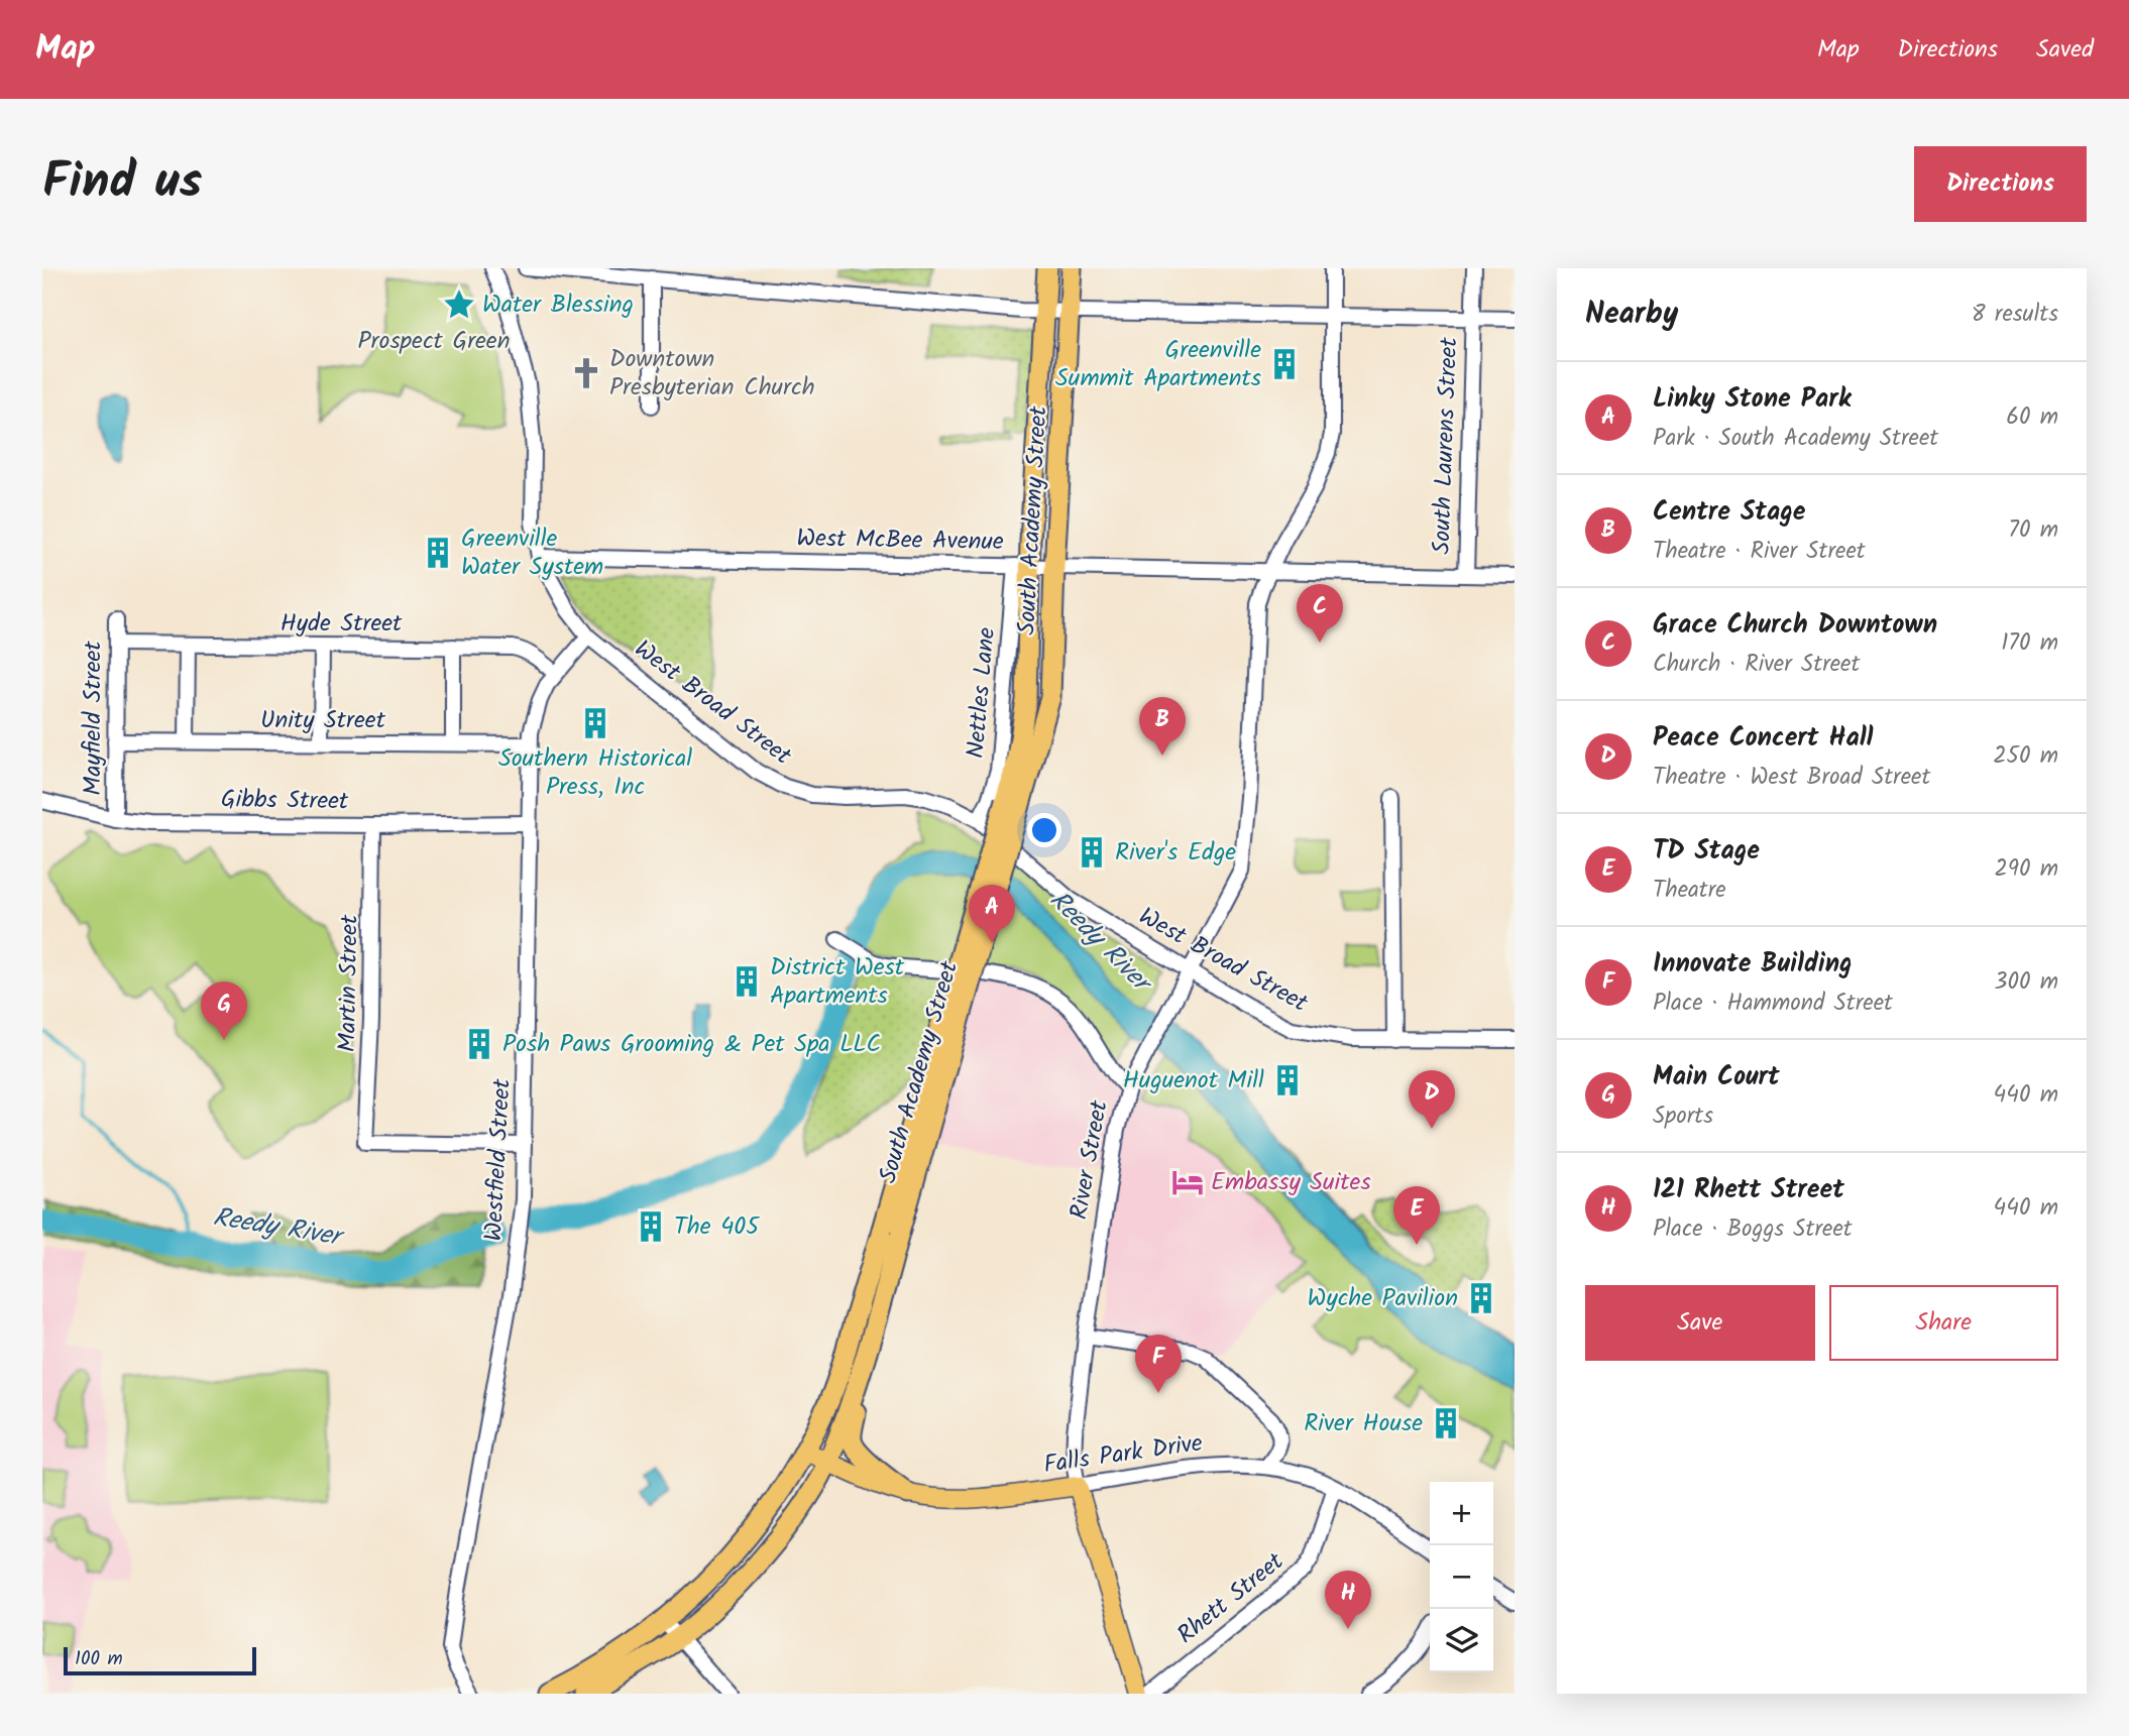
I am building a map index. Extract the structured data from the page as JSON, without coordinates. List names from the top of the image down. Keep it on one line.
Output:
{"streets":{"highway":["South Academy Street"],"main road":["River Street","Falls Park Drive"],"street":["South Laurens Street","West McBee Avenue","Hyde Street","Nettles Lane","West Broad Street","Mayfield Street","Unity Street","Gibbs Street","Martin Street","Westfield Street","Rhett Street"]},"crossings":[["South Laurens Street","West McBee Avenue"],["South Academy Street","West McBee Avenue"],["South Academy Street","Nettles Lane"],["South Academy Street","Falls Park Drive"],["West McBee Avenue","Nettles Lane"],["West McBee Avenue","West Broad Street"],["West McBee Avenue","River Street"],["Hyde Street","Mayfield Street"],["Hyde Street","Westfield Street"],["Nettles Lane","West Broad Street"],["West Broad Street","Westfield Street"],["West Broad Street","River Street"],["Mayfield Street","Unity Street"],["Mayfield Street","Gibbs Street"],["Unity Street","Westfield Street"],["Gibbs Street","Martin Street"],["Gibbs Street","Westfield Street"],["Martin Street","Westfield Street"],["River Street","Falls Park Drive"],["Falls Park Drive","Rhett Street"]],"water":["Reedy River"],"parks":["Prospect Green"],"places":{"place":["Water Blessing"],"building":["Greenville Summit Apartments","Greenville Water System","Southern Historical Press, Inc","River's Edge","District West Apartments","Posh Paws Grooming & Pet Spa LLC","Huguenot Mill","The 405","Wyche Pavilion","River House"],"church":["Downtown Presbyterian Church"],"hotel":["Embassy Suites"]},"scale_bar":"100 m","page":{"header":"Map","nav":["Map","Directions","Saved"],"title":"Find us","buttons":["Directions",["Save","Share"]],"heading":["Nearby","8 results"],"list":[{"mark":"A","name":"Linky Stone Park","note":"Park · South Academy Street","value":"60 m"},{"mark":"B","name":"Centre Stage","note":"Theatre · River Street","value":"70 m"},{"mark":"C","name":"Grace Church Downtown","note":"Church · River Street","value":"170 m"},{"mark":"D","name":"Peace Concert Hall","note":"Theatre · West Broad Street","value":"250 m"},{"mark":"E","name":"TD Stage","note":"Theatre","value":"290 m"},{"mark":"F","name":"Innovate Building","note":"Place · Hammond Street","value":"300 m"},{"mark":"G","name":"Main Court","note":"Sports","value":"440 m"},{"mark":"H","name":"121 Rhett Street","note":"Place · Boggs Street","value":"440 m"}],"pins":["C","B","A","G","D","E","F","H"],"map_buttons":["+","−"],"scale":"100 m"}}
